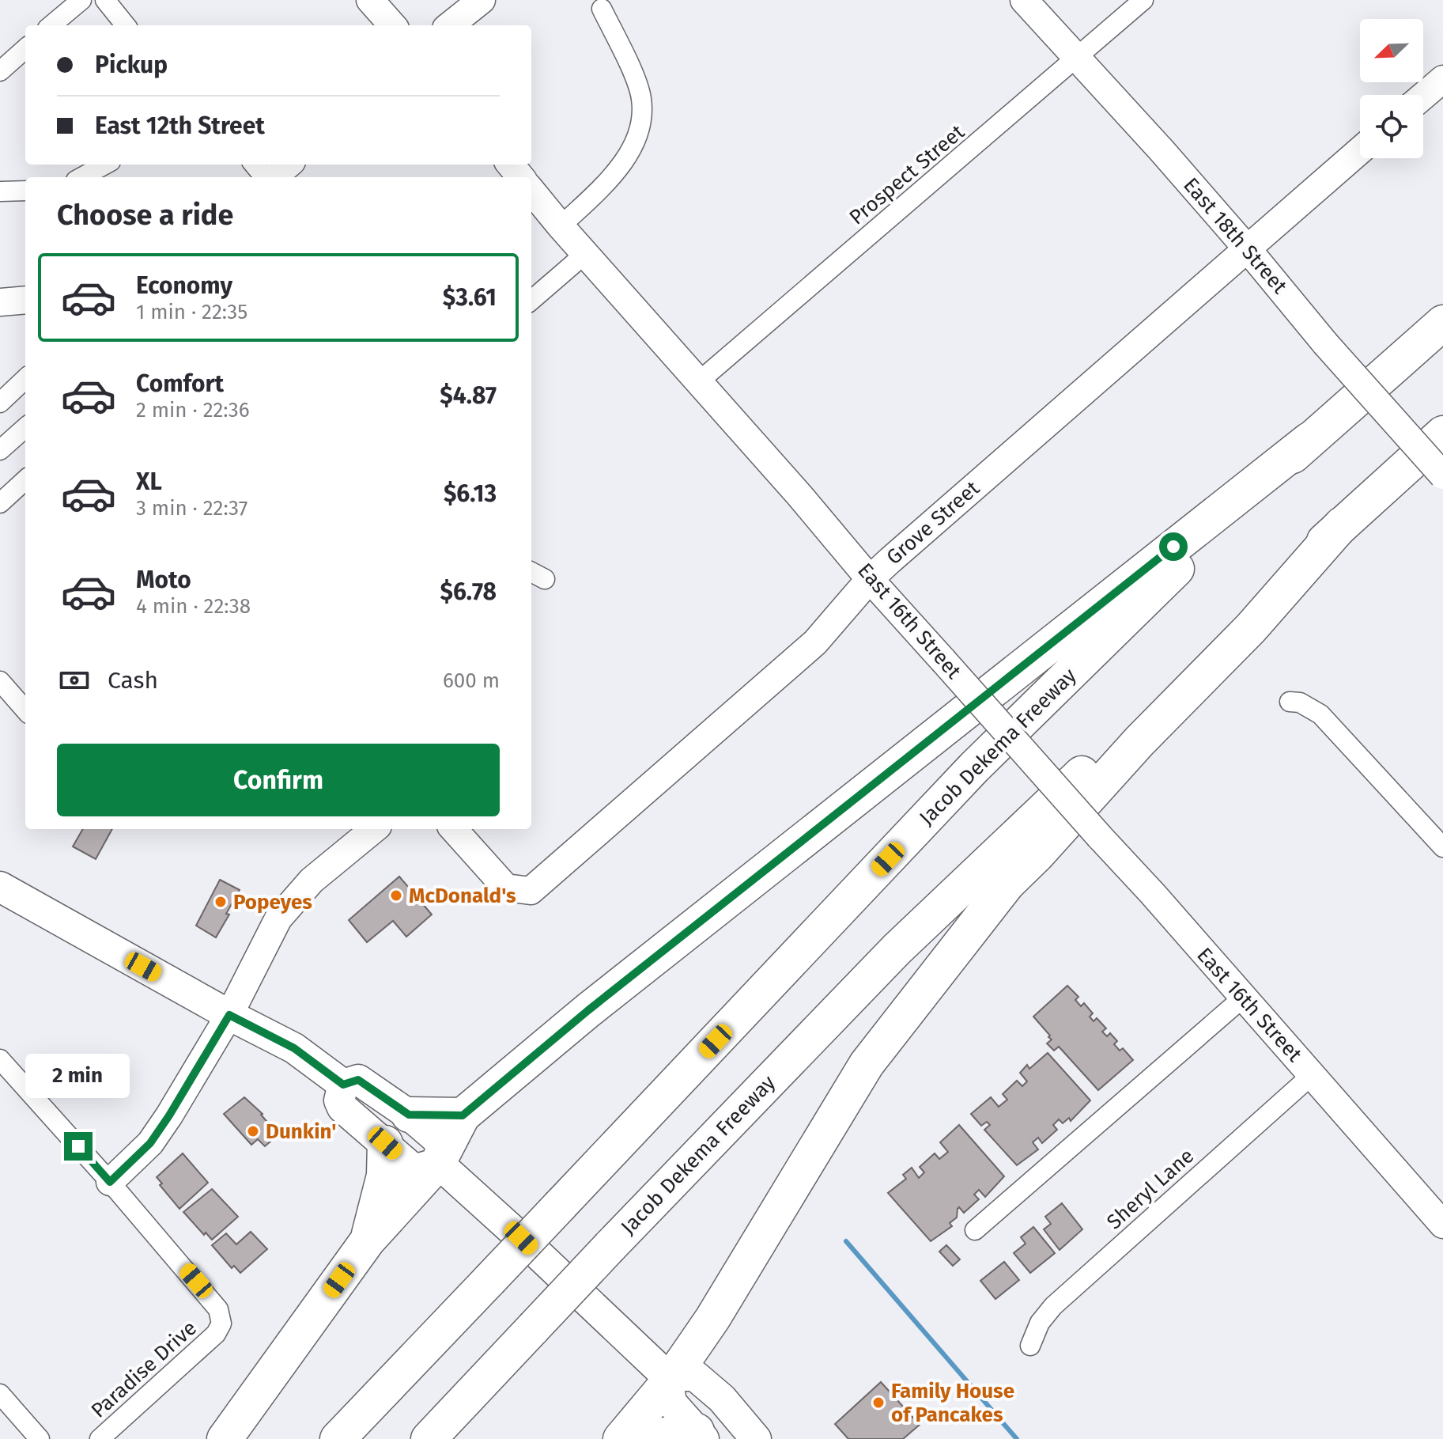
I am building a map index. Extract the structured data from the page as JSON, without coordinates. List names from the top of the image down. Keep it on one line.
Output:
{"streets":{"highway":["Jacob Dekema Freeway"],"street":["Prospect Street","East 18th Street","Grove Street","East 16th Street","Sheryl Lane","Paradise Drive"]},"crossings":[["Prospect Street","East 18th Street"],["Prospect Street","East 16th Street"],["East 18th Street","Grove Street"],["Grove Street","East 16th Street"],["East 16th Street","Sheryl Lane"]],"places":["McDonald's","Popeyes","Dunkin'","Family House of Pancakes"],"north":"bottom left","page":{"banner":["Pickup","East 12th Street"],"heading":"Choose a ride","list":[{"name":"Economy","note":"1 min · 22:35","value":"$3.61"},{"name":"Comfort","note":"2 min · 22:36","value":"$4.87"},{"name":"XL","note":"3 min · 22:37","value":"$6.13"},{"name":"Moto","note":"4 min · 22:38","value":"$6.78"}],"pay":["Cash","600 m"],"buttons":"Confirm","bubble":"2 min"}}
